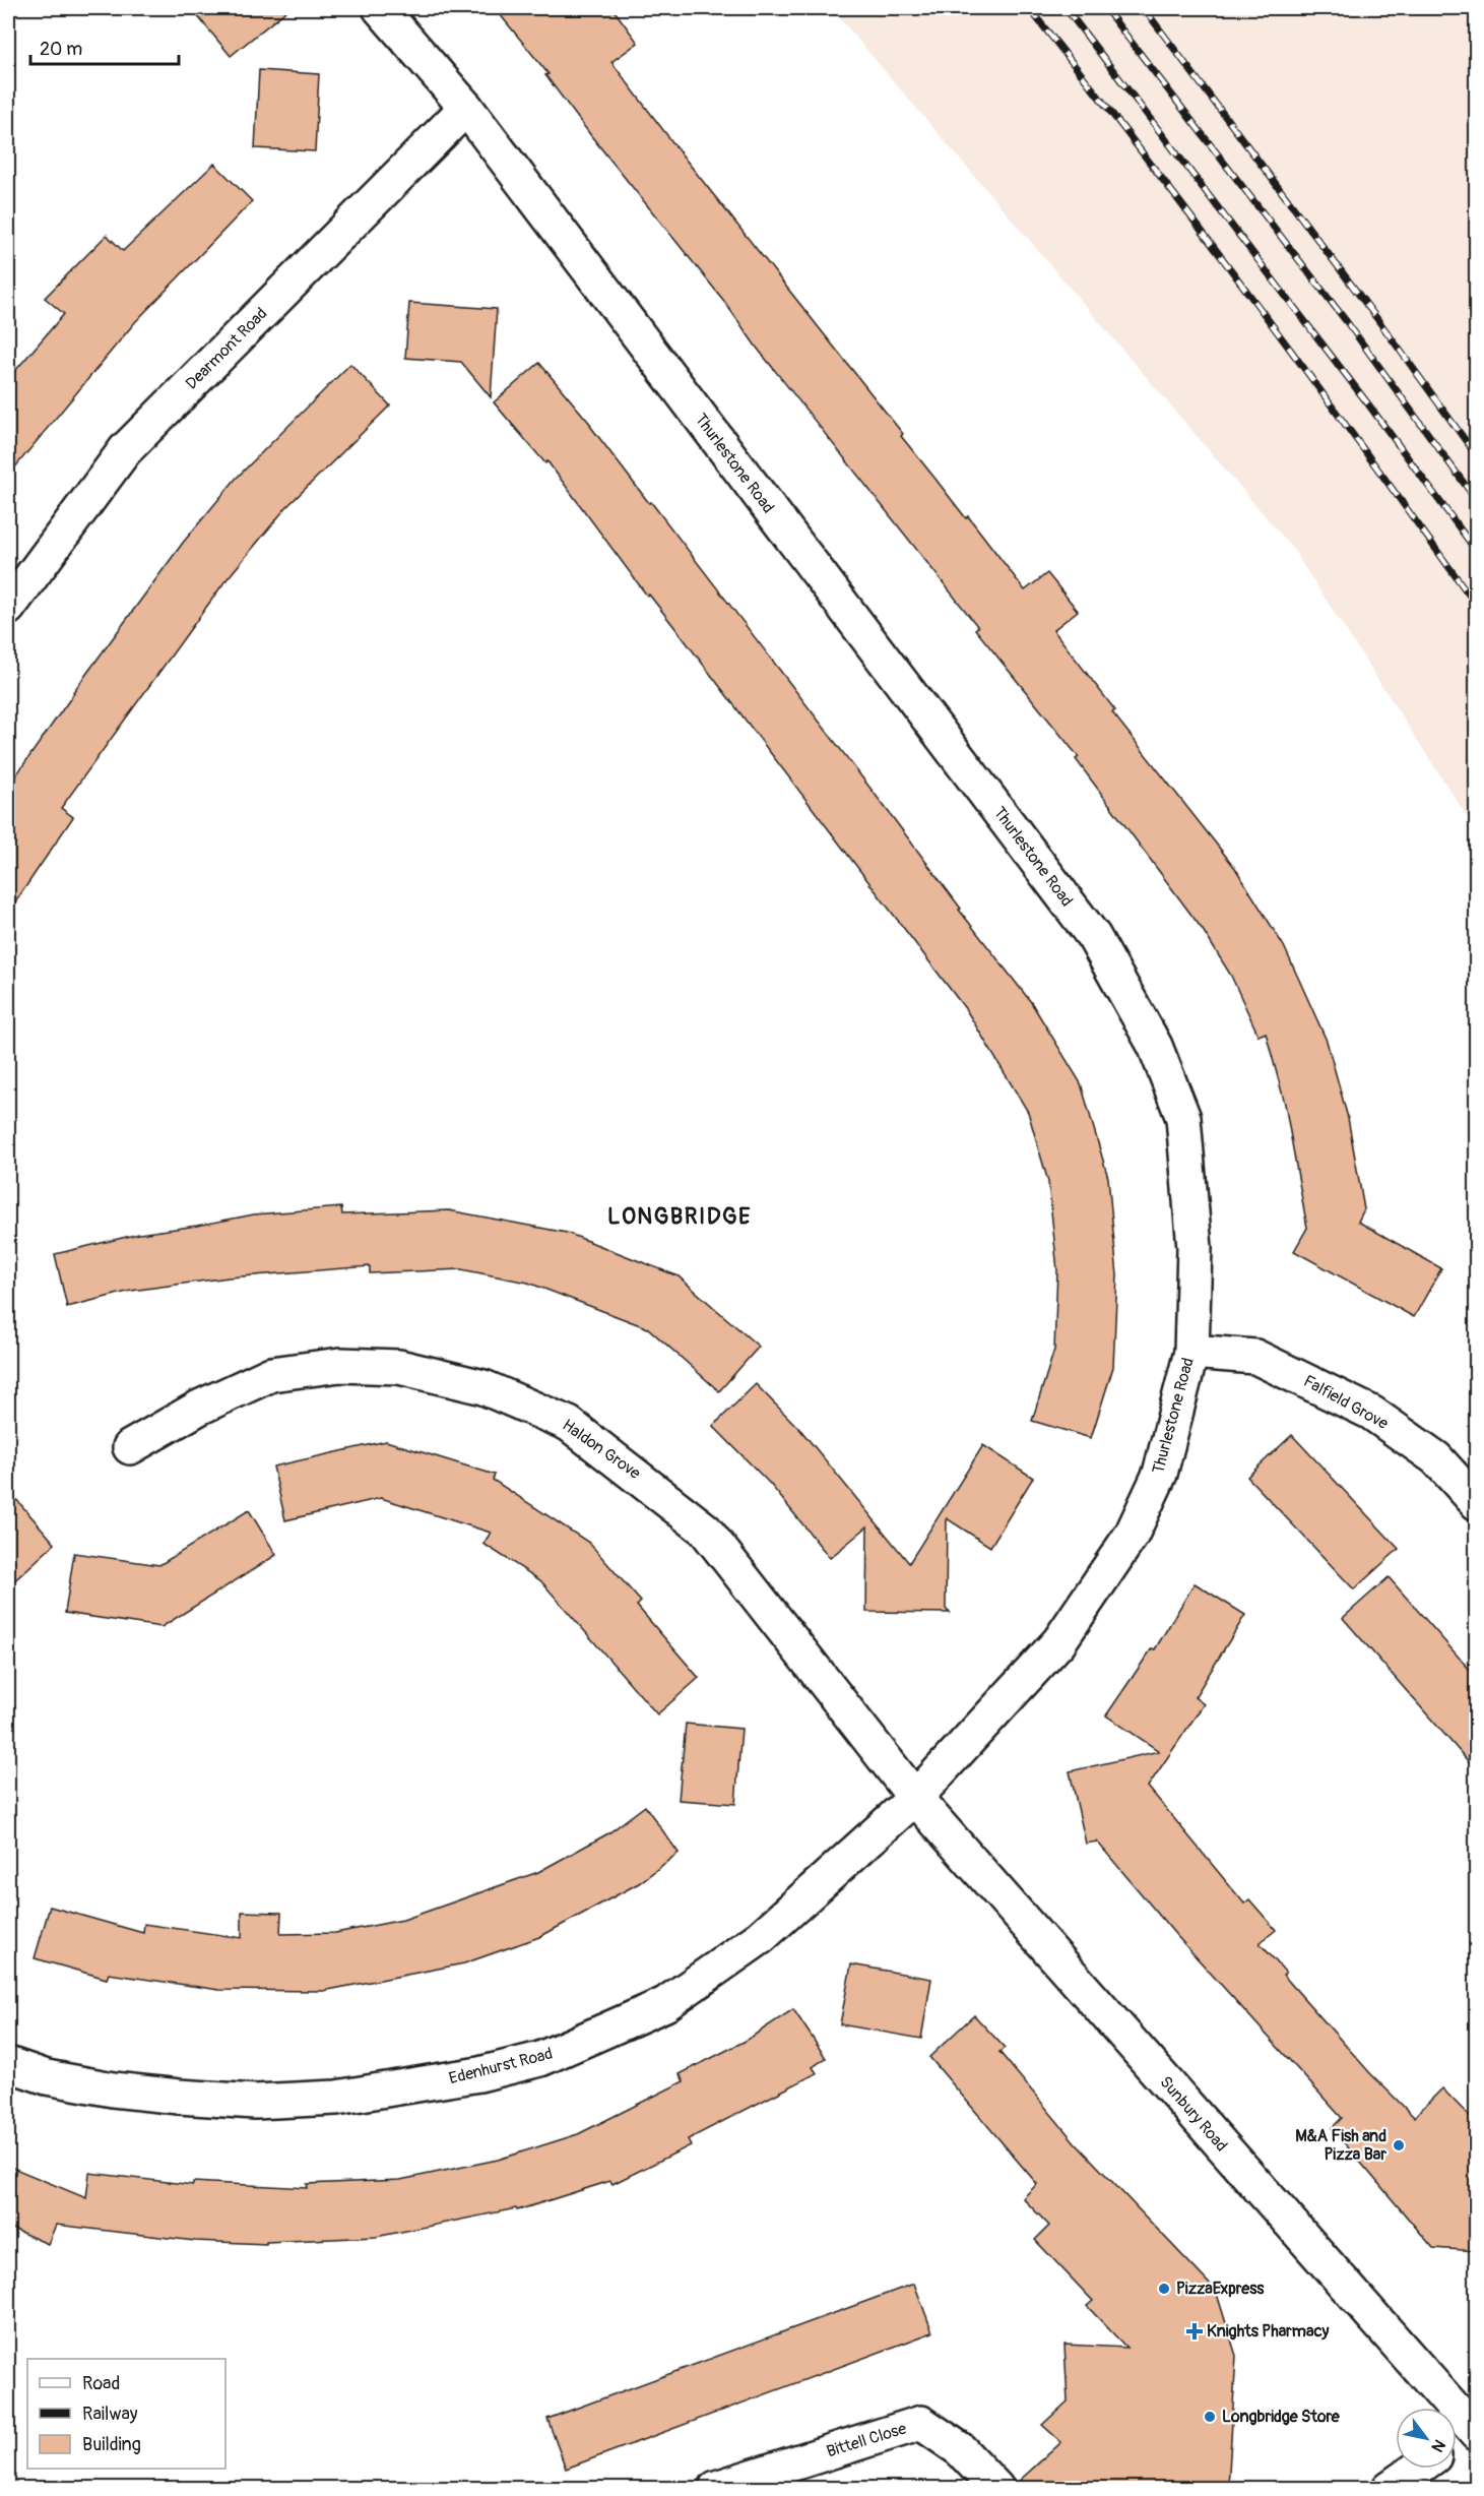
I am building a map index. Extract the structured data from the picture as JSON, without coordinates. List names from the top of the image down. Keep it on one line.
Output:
{"streets":{"street":["Dearmont Road","Thurlestone Road","Falfield Grove","Haldon Grove","Edenhurst Road","Sunbury Road","Bittell Close"]},"crossings":[["Dearmont Road","Thurlestone Road"],["Thurlestone Road","Falfield Grove"],["Thurlestone Road","Haldon Grove"],["Thurlestone Road","Edenhurst Road"],["Thurlestone Road","Sunbury Road"],["Haldon Grove","Edenhurst Road"],["Haldon Grove","Sunbury Road"],["Edenhurst Road","Sunbury Road"]],"districts":["LONGBRIDGE"],"places":{"other":["M&A Fish and Pizza Bar","PizzaExpress","Longbridge Store"],"health":["Knights Pharmacy"]},"legend":["Road","Railway","Building"],"scale_bar":"20 m","north":"bottom right"}
